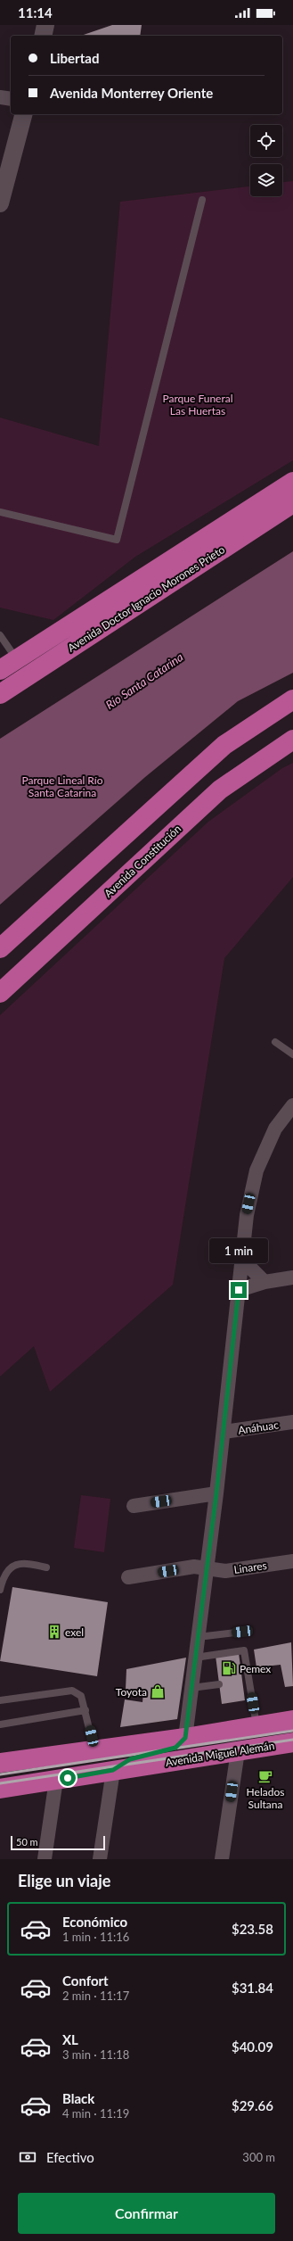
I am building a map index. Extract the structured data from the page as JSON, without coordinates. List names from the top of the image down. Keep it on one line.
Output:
{"streets":{"highway":["Avenida Doctor Ignacio Morones Prieto","Avenida Constitución","Avenida Miguel Alemán"],"street":["Anáhuac","Linares"]},"water":["Río Santa Catarina"],"parks":["Parque Funeral Las Huertas","Parque Lineal Río Santa Catarina"],"places":{"building":["exel"],"fuel station":["Pemex"],"shop":["Toyota"],"cafe":["Helados Sultana"]},"scale_bar":"50 m","page":{"status":"11:14","banner":["Libertad","Avenida Monterrey Oriente"],"bubble":"1 min","scale":"50 m","heading":"Elige un viaje","list":[{"name":"Económico","note":"1 min · 11:16","value":"$23.58"},{"name":"Confort","note":"2 min · 11:17","value":"$31.84"},{"name":"XL","note":"3 min · 11:18","value":"$40.09"},{"name":"Black","note":"4 min · 11:19","value":"$29.66"}],"pay":["Efectivo","300 m"],"buttons":"Confirmar"}}
